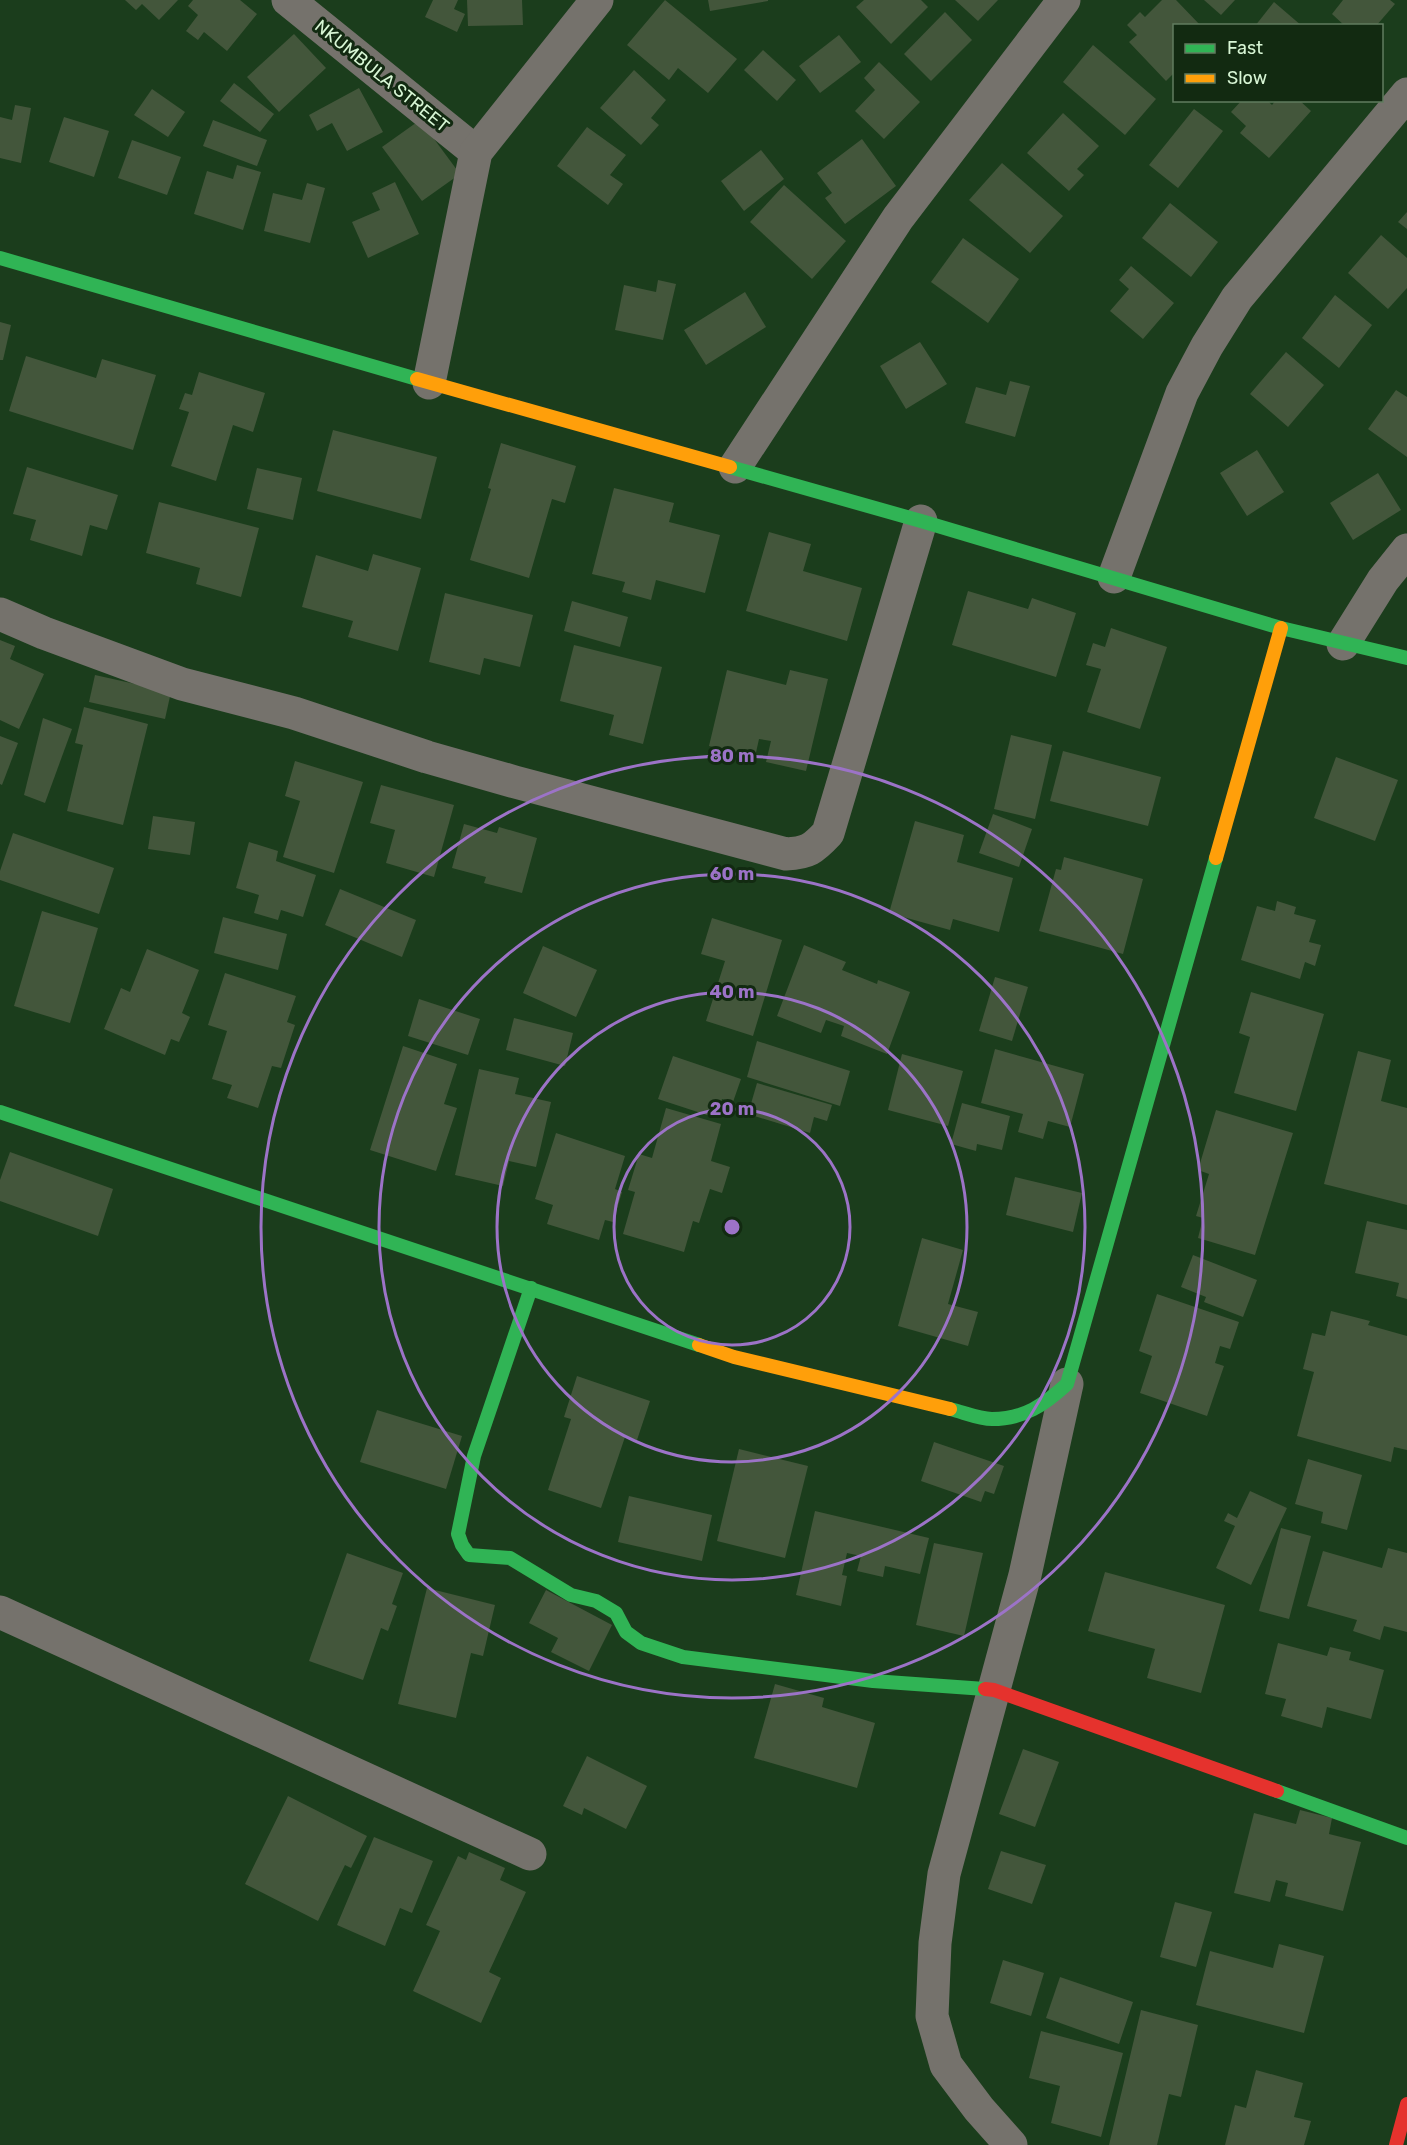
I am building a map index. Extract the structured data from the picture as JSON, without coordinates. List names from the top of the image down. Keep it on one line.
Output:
{"streets":{"street":["NKUMBULA STREET"]},"legend":["Fast","Slow"],"rings":["80 m","60 m","40 m","20 m"]}
